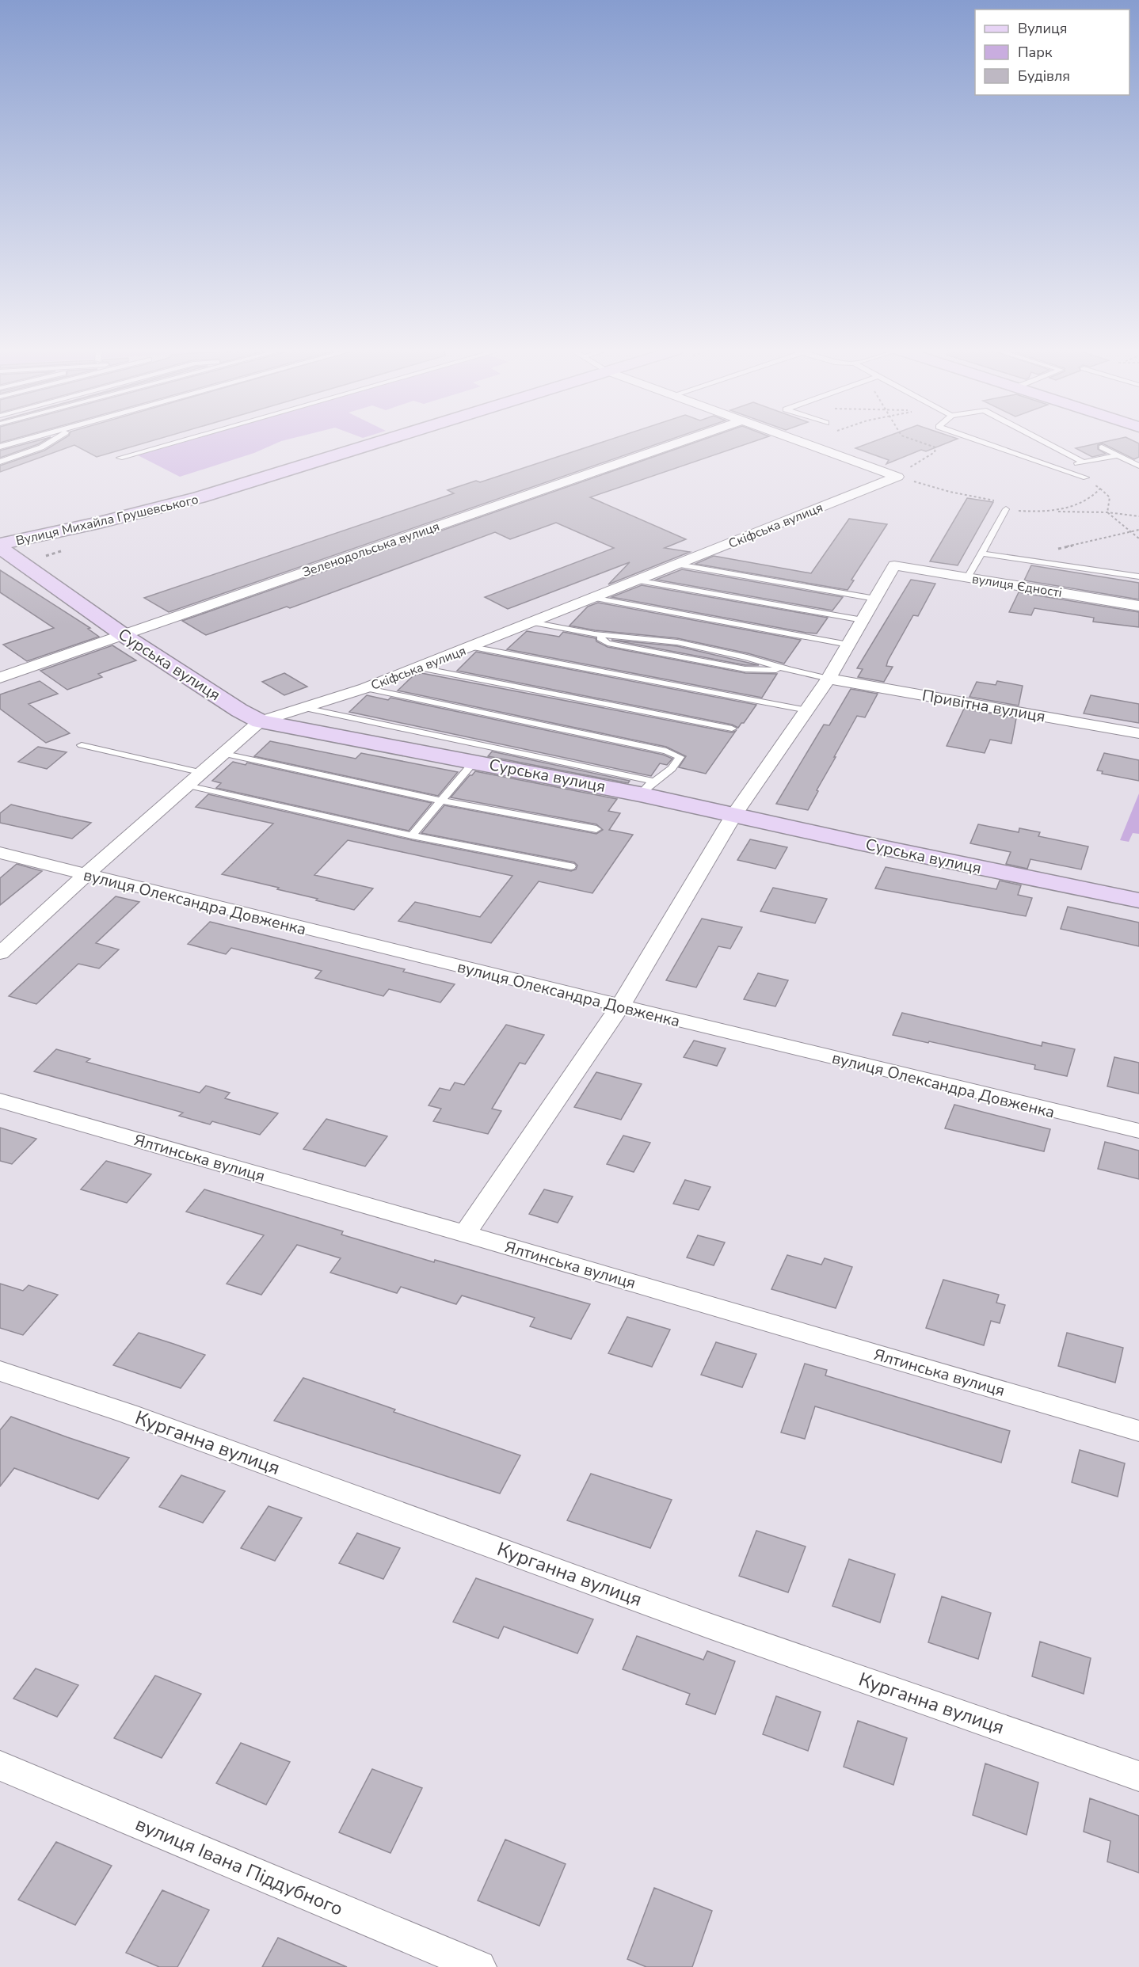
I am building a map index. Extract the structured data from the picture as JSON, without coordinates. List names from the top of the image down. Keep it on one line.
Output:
{"streets":{"street":["Вулиця Михайла Грушевського","Скіфська вулиця","Зеленодольська вулиця","вулиця Єдності","Сурська вулиця","Привітна вулиця","вулиця Олександра Довженка","Ялтинська вулиця","Курганна вулиця","вулиця Івана Піддубного"]},"crossings":[["Вулиця Михайла Грушевського","Сурська вулиця"],["Скіфська вулиця","Сурська вулиця"],["Скіфська вулиця","вулиця Олександра Довженка"],["Зеленодольська вулиця","Сурська вулиця"]],"legend":["Вулиця","Парк","Будівля"]}
